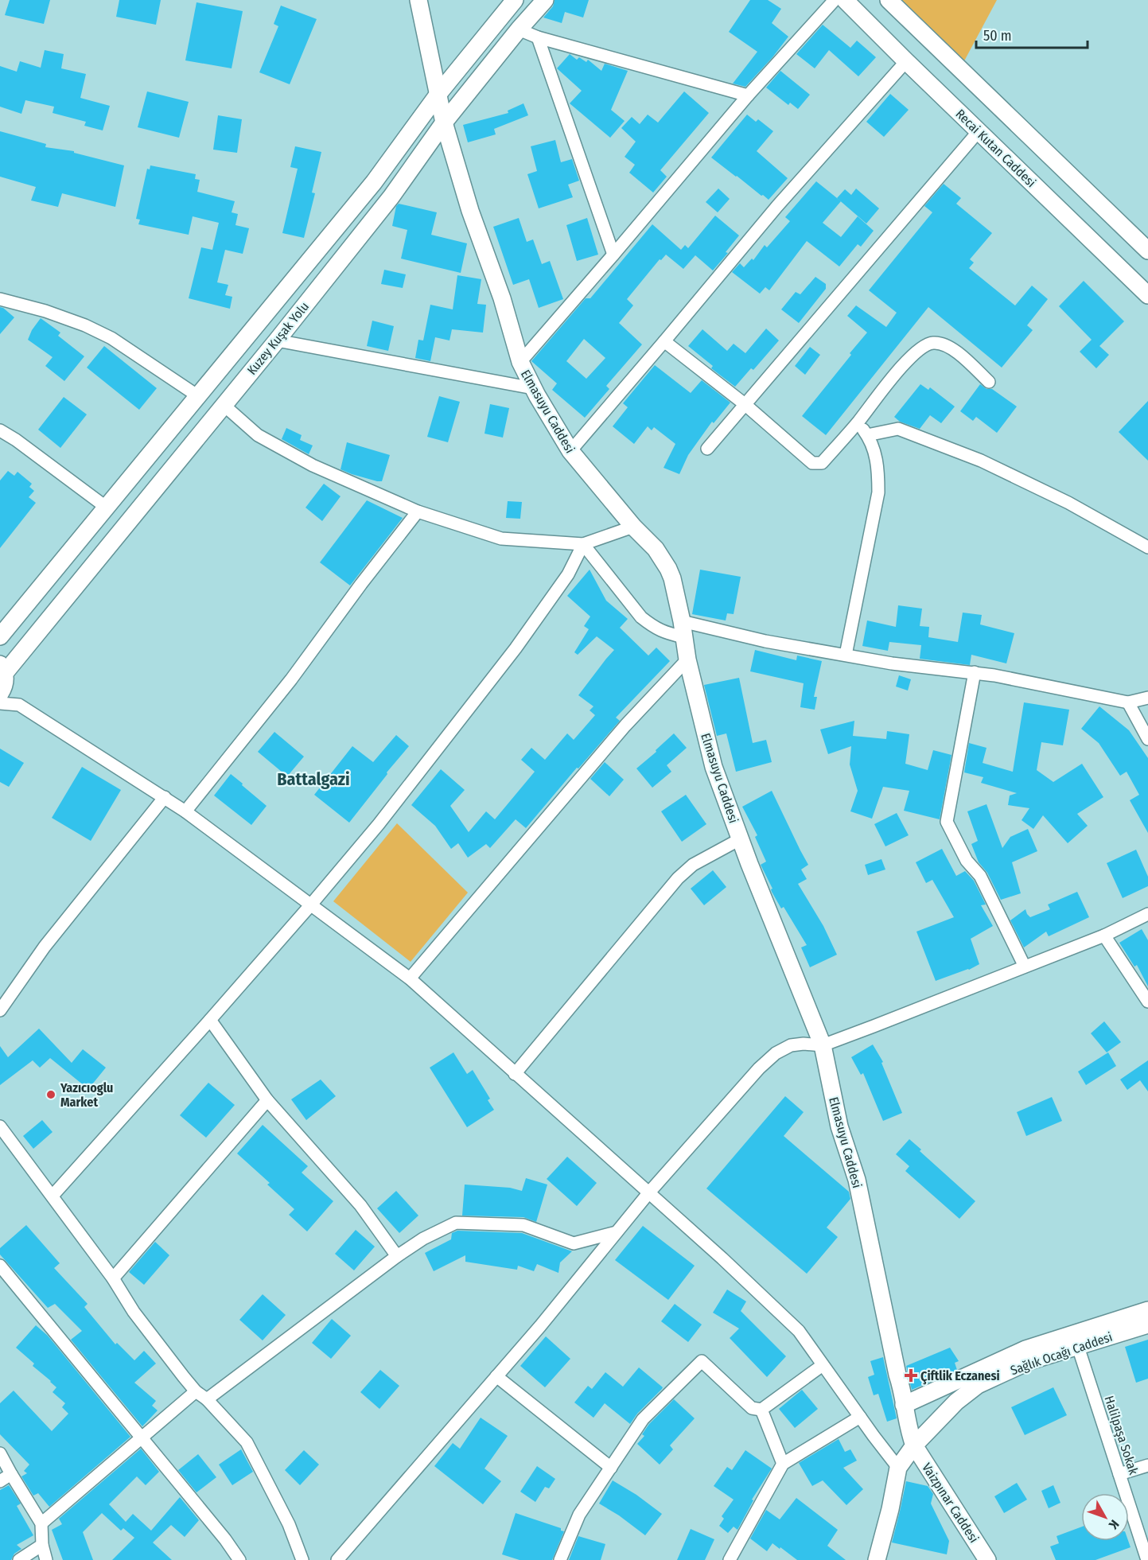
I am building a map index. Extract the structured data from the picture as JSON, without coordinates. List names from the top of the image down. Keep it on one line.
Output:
{"streets":{"main road":["Recai Kutan Caddesi","Kuzey Kuşak Yolu","Elmasuyu Caddesi","Sağlık Ocağı Caddesi","Vaizpınar Caddesi"],"street":["Halilpaşa Sokak"]},"crossings":[["Kuzey Kuşak Yolu","Elmasuyu Caddesi"],["Elmasuyu Caddesi","Sağlık Ocağı Caddesi"],["Elmasuyu Caddesi","Vaizpınar Caddesi"],["Sağlık Ocağı Caddesi","Halilpaşa Sokak"],["Sağlık Ocağı Caddesi","Vaizpınar Caddesi"]],"districts":["Battalgazi"],"places":{"other":["Yazıcıoglu Market"],"health":["Çiftlik Eczanesi"]},"scale_bar":"50 m","north":"bottom right"}
